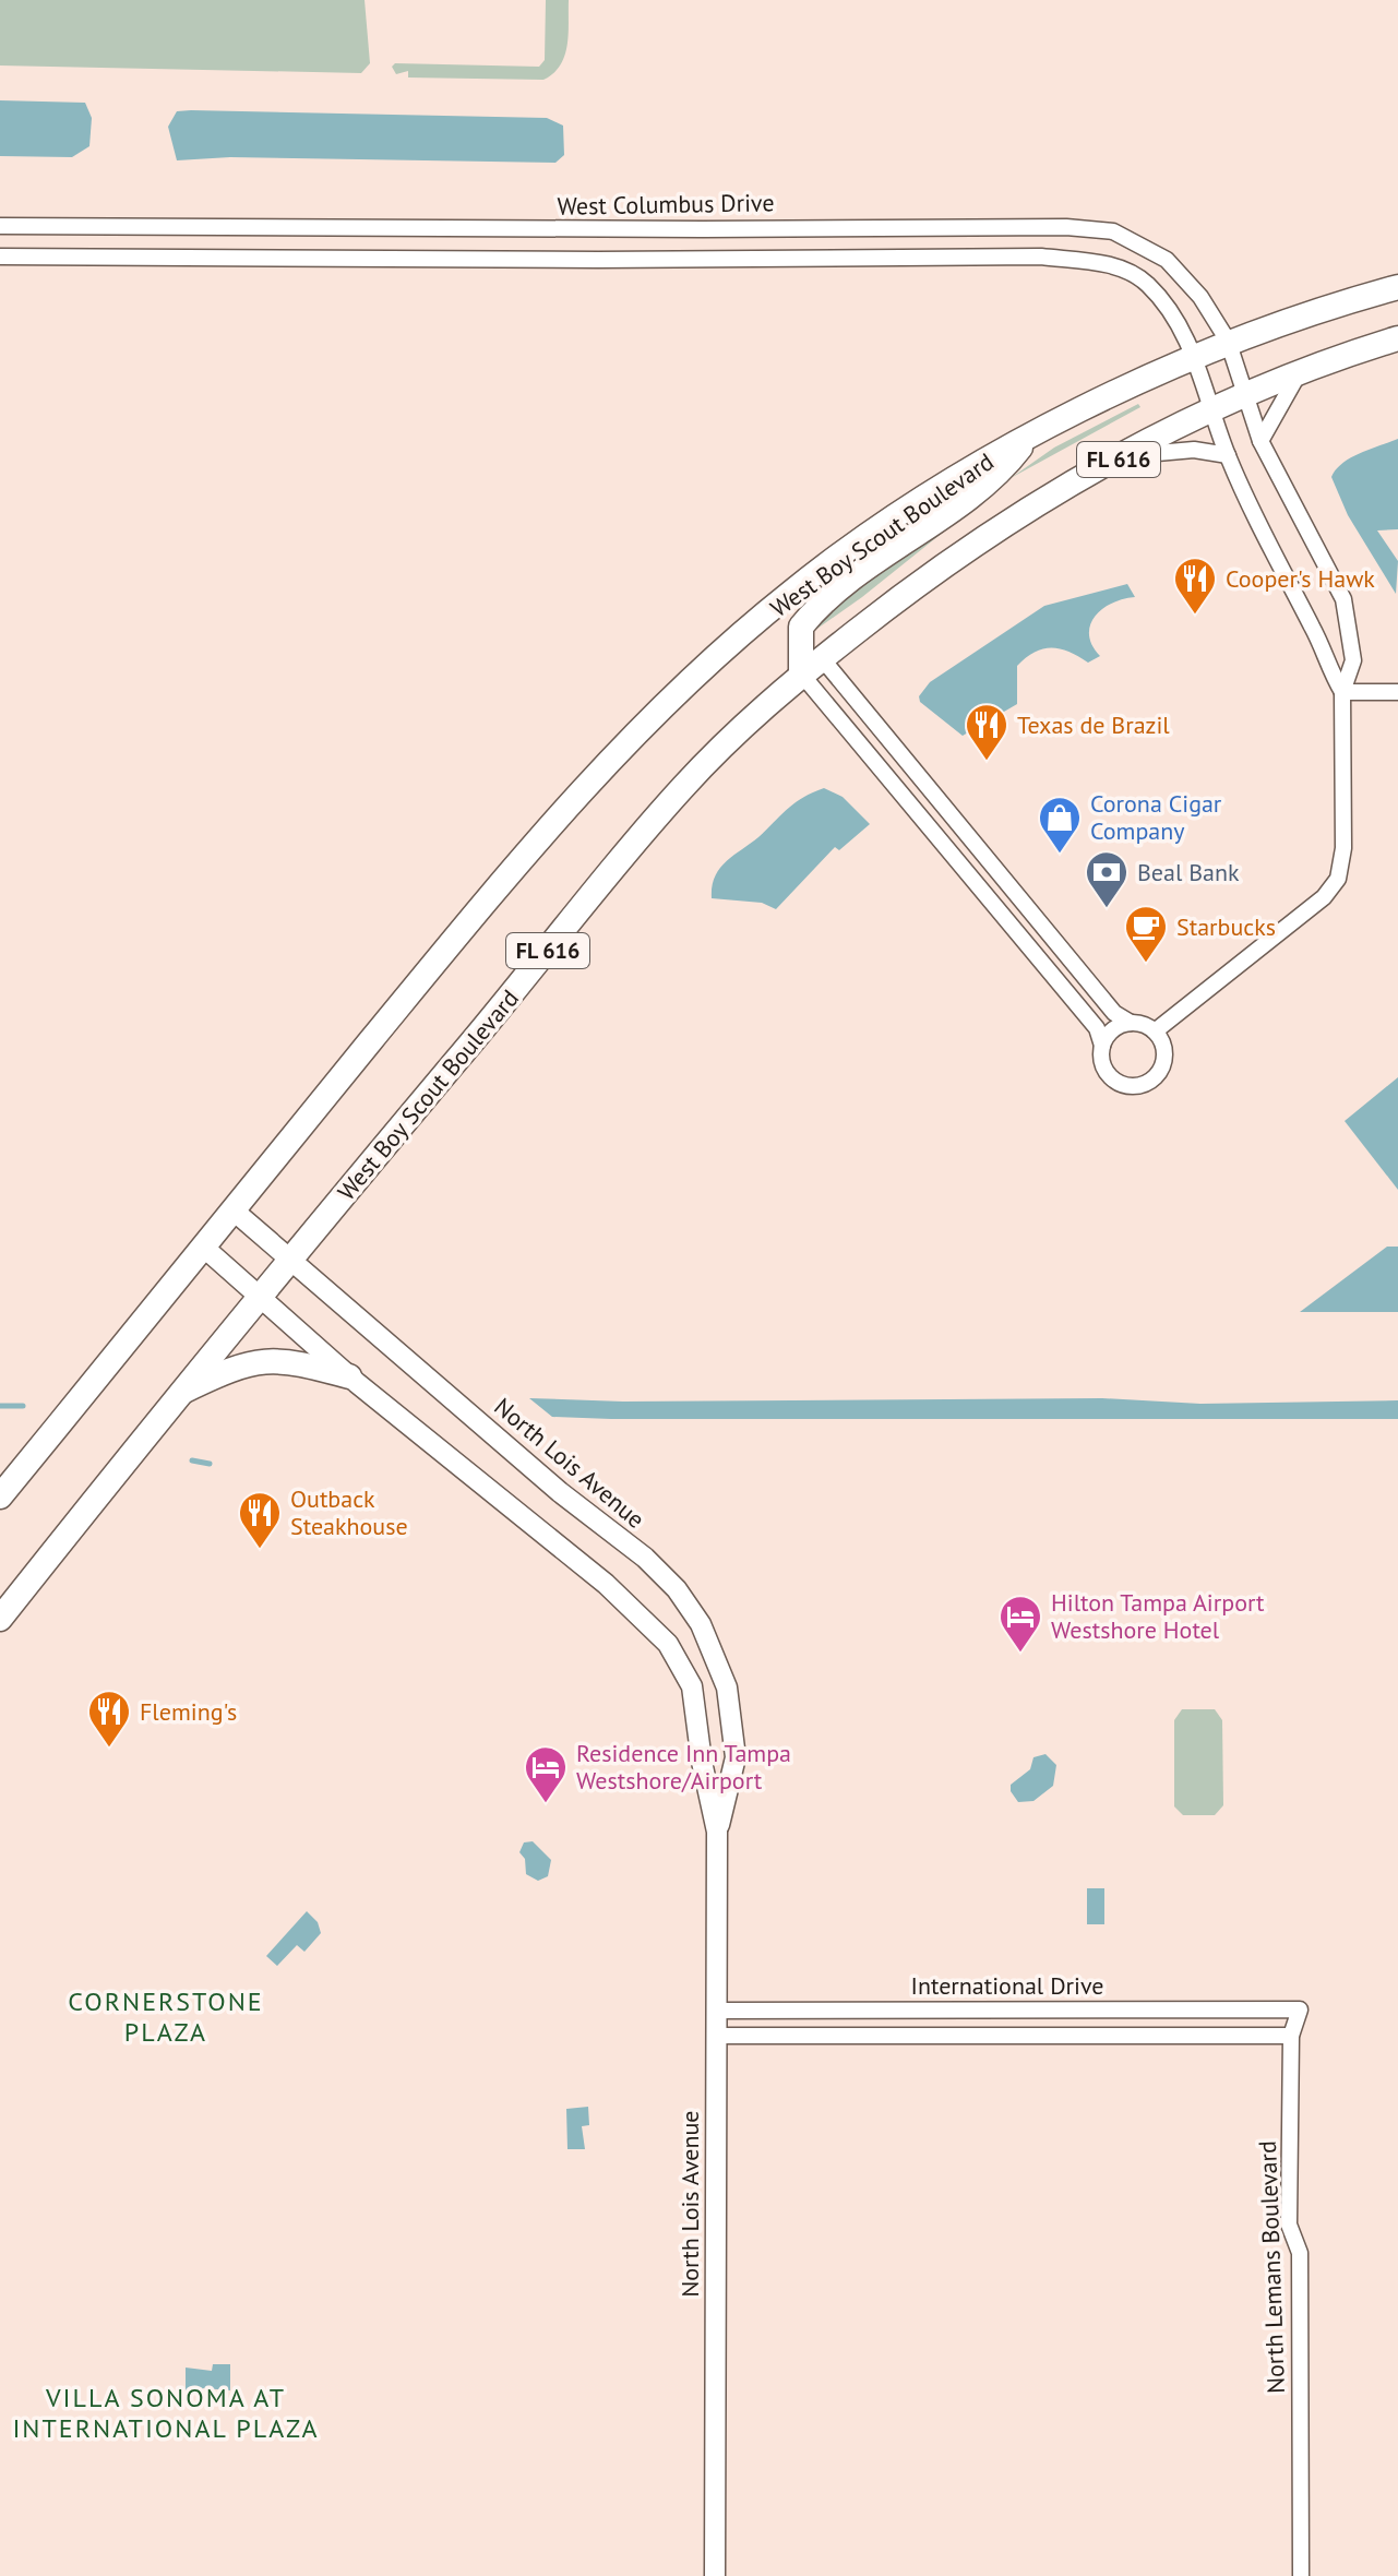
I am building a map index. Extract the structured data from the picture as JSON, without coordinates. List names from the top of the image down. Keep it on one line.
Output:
{"streets":{"main road":["FL 616","West Boy Scout Boulevard"],"street":["West Columbus Drive","North Lois Avenue","International Drive","North Lemans Boulevard"]},"crossings":[["West Columbus Drive","West Boy Scout Boulevard"],["West Boy Scout Boulevard","North Lois Avenue"],["North Lois Avenue","International Drive"],["International Drive","North Lemans Boulevard"]],"districts":["CORNERSTONE PLAZA","VILLA SONOMA AT INTERNATIONAL PLAZA"],"places":{"restaurant":["Cooper's Hawk","Texas de Brazil","Outback Steakhouse","Fleming's"],"shop":["Corona Cigar Company"],"bank":["Beal Bank"],"cafe":["Starbucks"],"hotel":["Hilton Tampa Airport Westshore Hotel","Residence Inn Tampa Westshore/Airport"]}}
